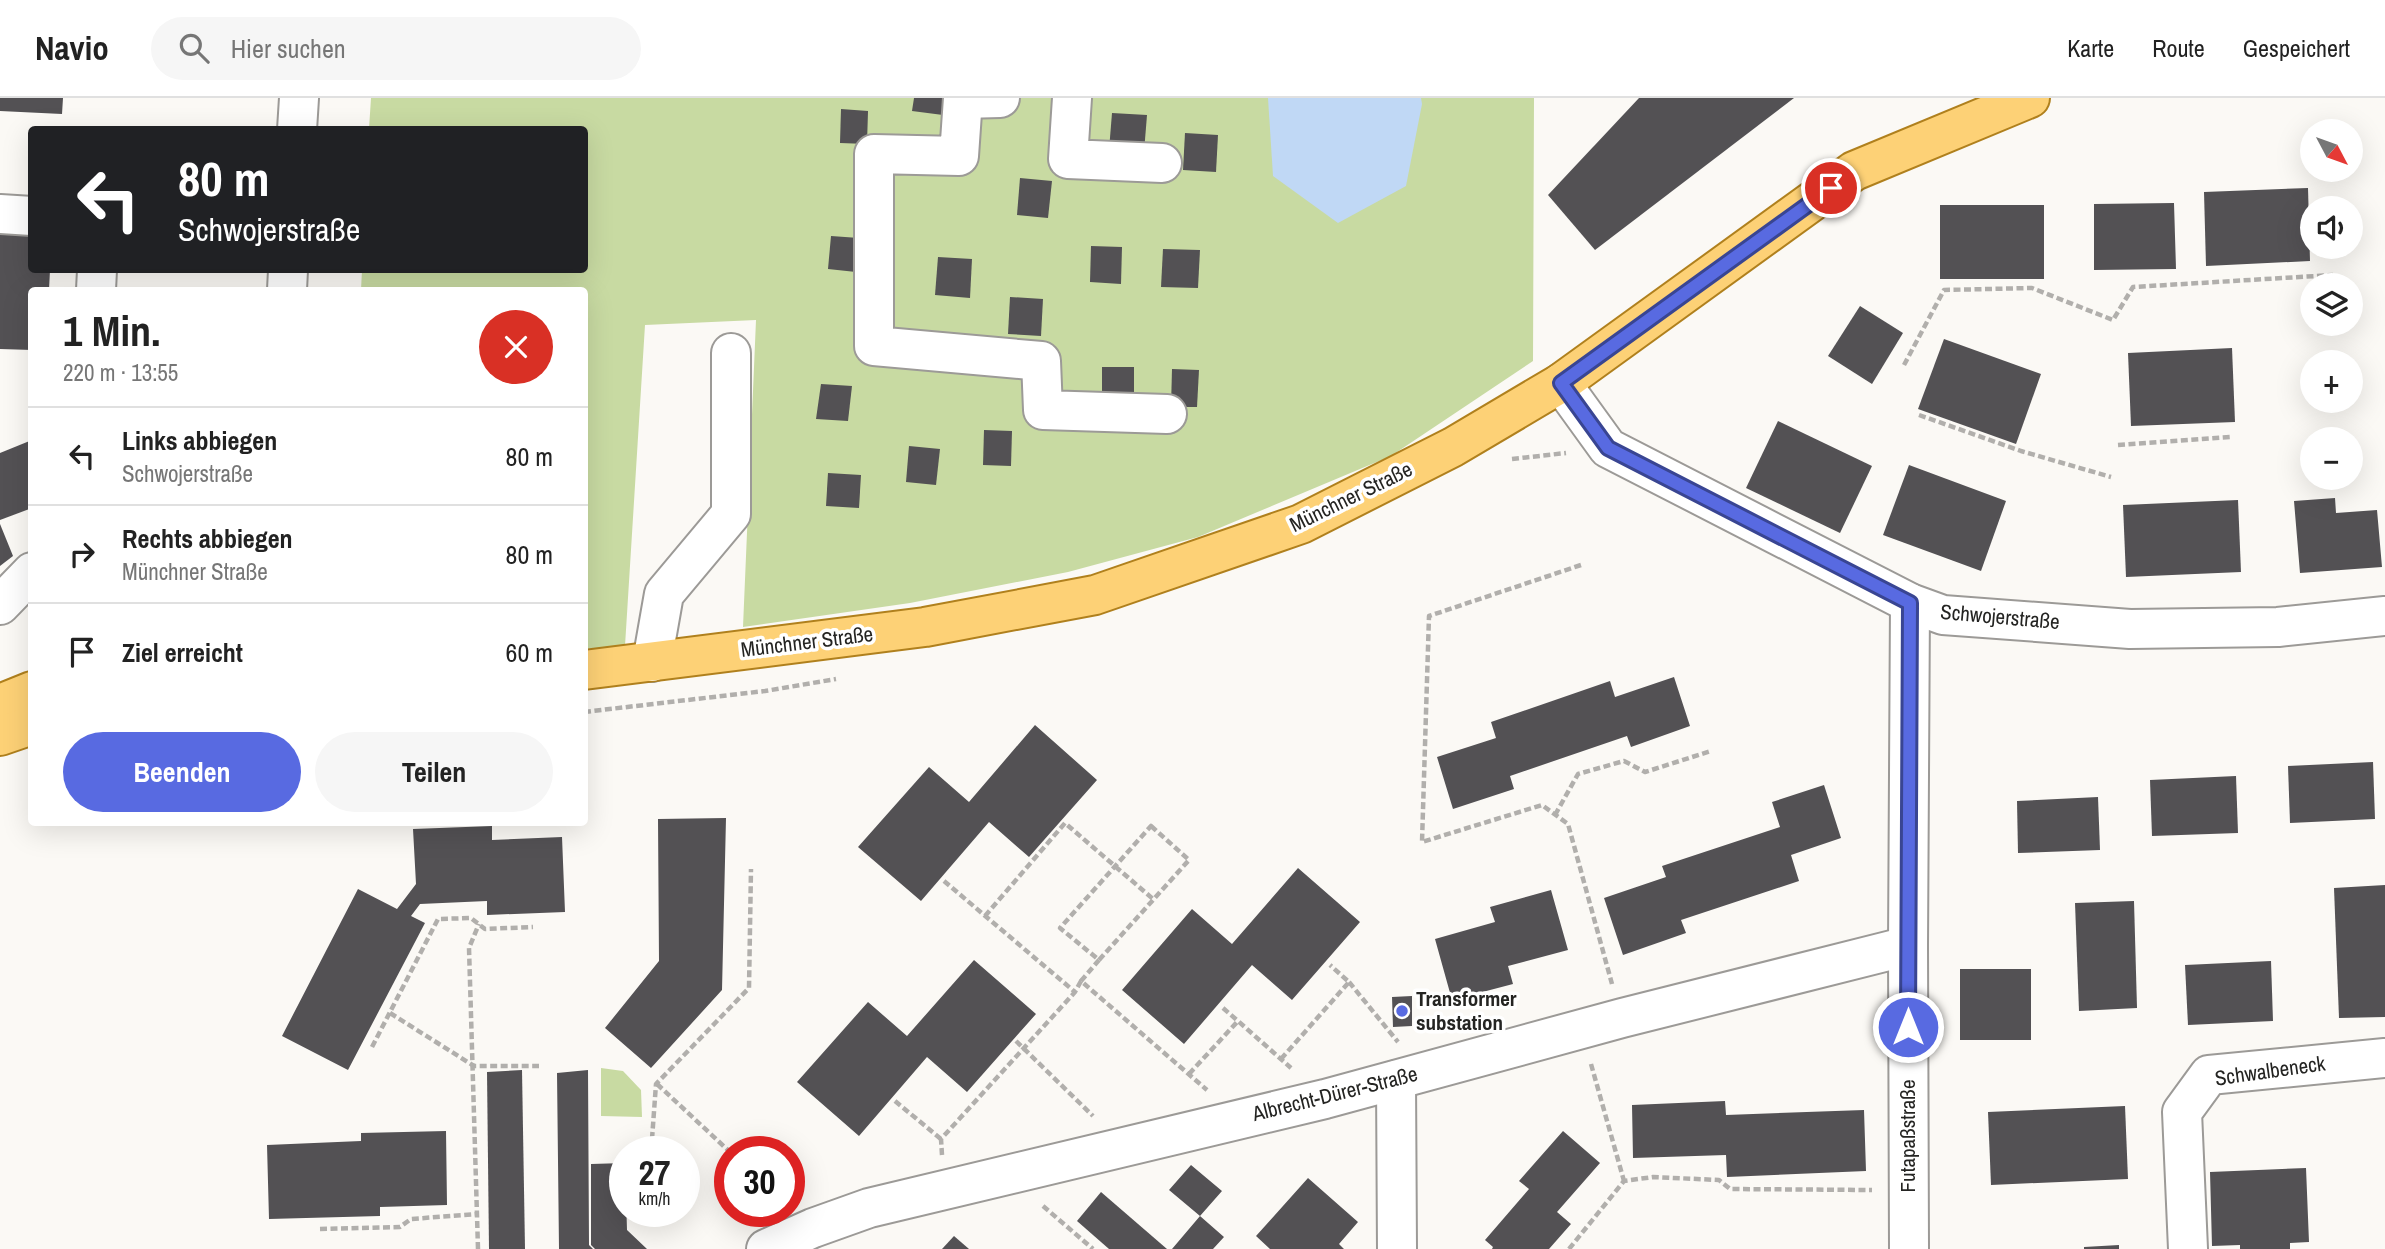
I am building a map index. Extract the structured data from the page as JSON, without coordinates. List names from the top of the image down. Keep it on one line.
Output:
{"streets":{"main road":["Münchner Straße"],"street":["Schwojerstraße","Schwalbeneck","Albrecht-Dürer-Straße","Futapaßstraße"]},"crossings":[["Münchner Straße","Schwojerstraße"],["Schwojerstraße","Futapaßstraße"],["Albrecht-Dürer-Straße","Futapaßstraße"]],"places":["Transformer substation"],"north":"bottom right","page":{"header":"Navio","search":"Hier suchen","nav":["Karte","Route","Gespeichert"],"map_buttons":["+","−"],"turn":["80 m","Schwojerstraße"],"heading":["1 Min.","220 m · 13:55"],"list":[{"name":"Links abbiegen","note":"Schwojerstraße","value":"80 m"},{"name":"Rechts abbiegen","note":"Münchner Straße","value":"80 m"},{"name":"Ziel erreicht","value":"60 m"}],"buttons":["Beenden","Teilen"],"speed":"27 km/h","limit":"30"}}
